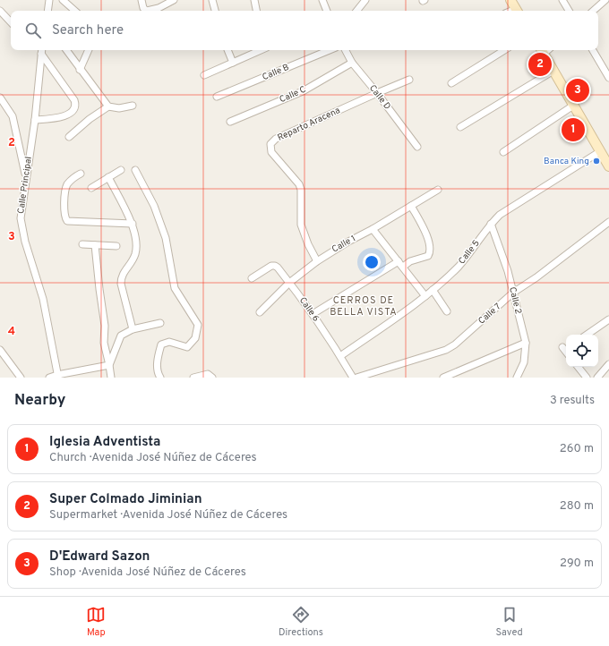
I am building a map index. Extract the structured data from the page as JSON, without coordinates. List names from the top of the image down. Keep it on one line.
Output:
{"streets":{"street":["Calle B","Calle C","Calle D","Reparto Aracena","Calle Principal","Calle 1","Calle 5","Calle 2","Calle 6","Calle 7"]},"crossings":[["Calle C","Calle D"],["Calle D","Reparto Aracena"],["Reparto Aracena","Calle 1"],["Calle 1","Calle 6"],["Calle 5","Calle 2"],["Calle 5","Calle 6"],["Calle 2","Calle 7"]],"districts":["CERROS DE BELLA VISTA"],"places":["Banca King"],"page":{"search":"Search here","pins":["2","3","1"],"heading":["Nearby","3 results"],"list":[{"mark":"1","name":"Iglesia Adventista","note":"Church · Avenida José Núñez de Cáceres","value":"260 m"},{"mark":"2","name":"Super Colmado Jiminian","note":"Supermarket · Avenida José Núñez de Cáceres","value":"280 m"},{"mark":"3","name":"D'Edward Sazon","note":"Shop · Avenida José Núñez de Cáceres","value":"290 m"}],"nav":["Map","Directions","Saved"]},"grid":{"rows":["2","3","4"]}}
